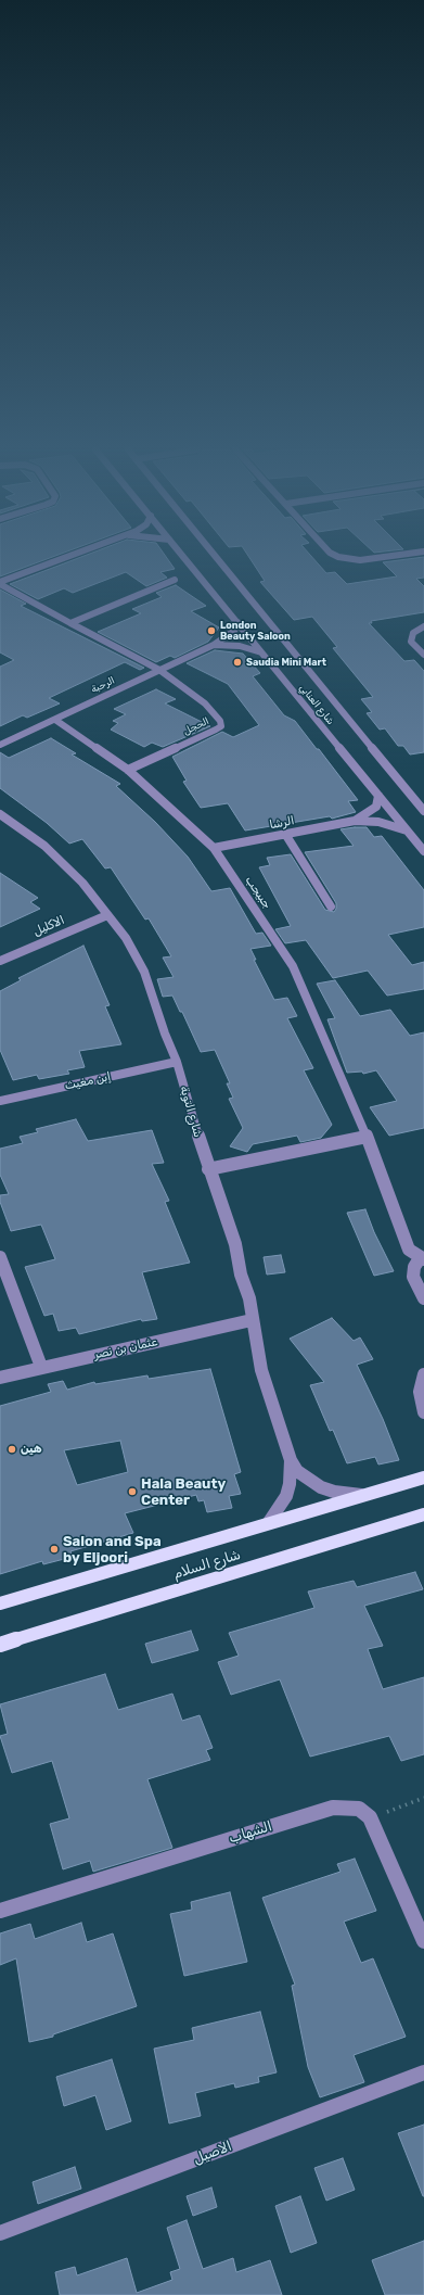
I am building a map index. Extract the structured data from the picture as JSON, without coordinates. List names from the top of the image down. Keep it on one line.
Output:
{"streets":{"main road":["شارع السلام"],"street":["الرحبة","شارع العنابي","الحجل","الرشا","جبيجب","الاكليل","إبن مغيث","شارع التوبة","عثمان بن نصر","الشهاب","الاصيل"]},"crossings":[["الرحبة","شارع العنابي"],["الرحبة","الحجل"],["الرحبة","جبيجب"],["شارع العنابي","الرشا"],["الحجل","جبيجب"],["الرشا","جبيجب"],["الاكليل","شارع التوبة"],["إبن مغيث","شارع التوبة"],["شارع التوبة","عثمان بن نصر"],["شارع التوبة","شارع السلام"]],"places":["London Beauty Saloon","Saudia Mini Mart","هين","Hala Beauty Center","Salon and Spa by Eljoori"]}
